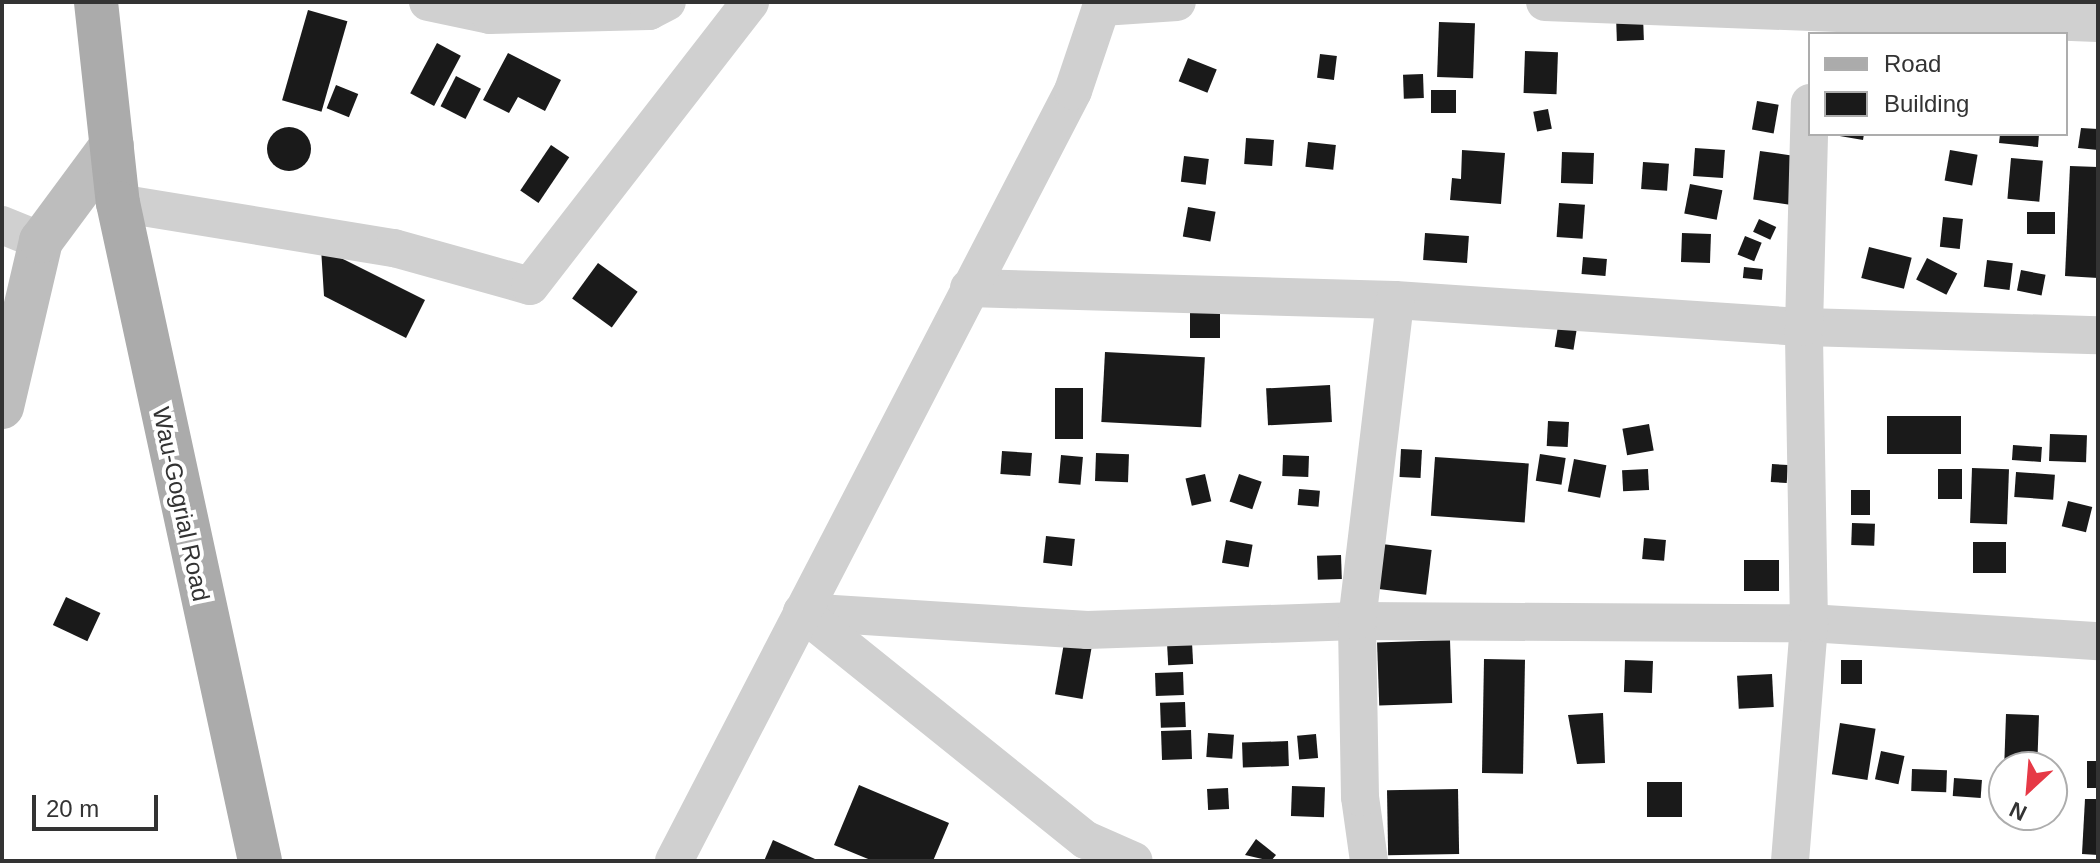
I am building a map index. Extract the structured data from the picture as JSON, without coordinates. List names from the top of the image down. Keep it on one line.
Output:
{"streets":{"main road":["Wau-Gogrial Road"]},"legend":["Road","Building"],"scale_bar":"20 m","north":"bottom left"}
